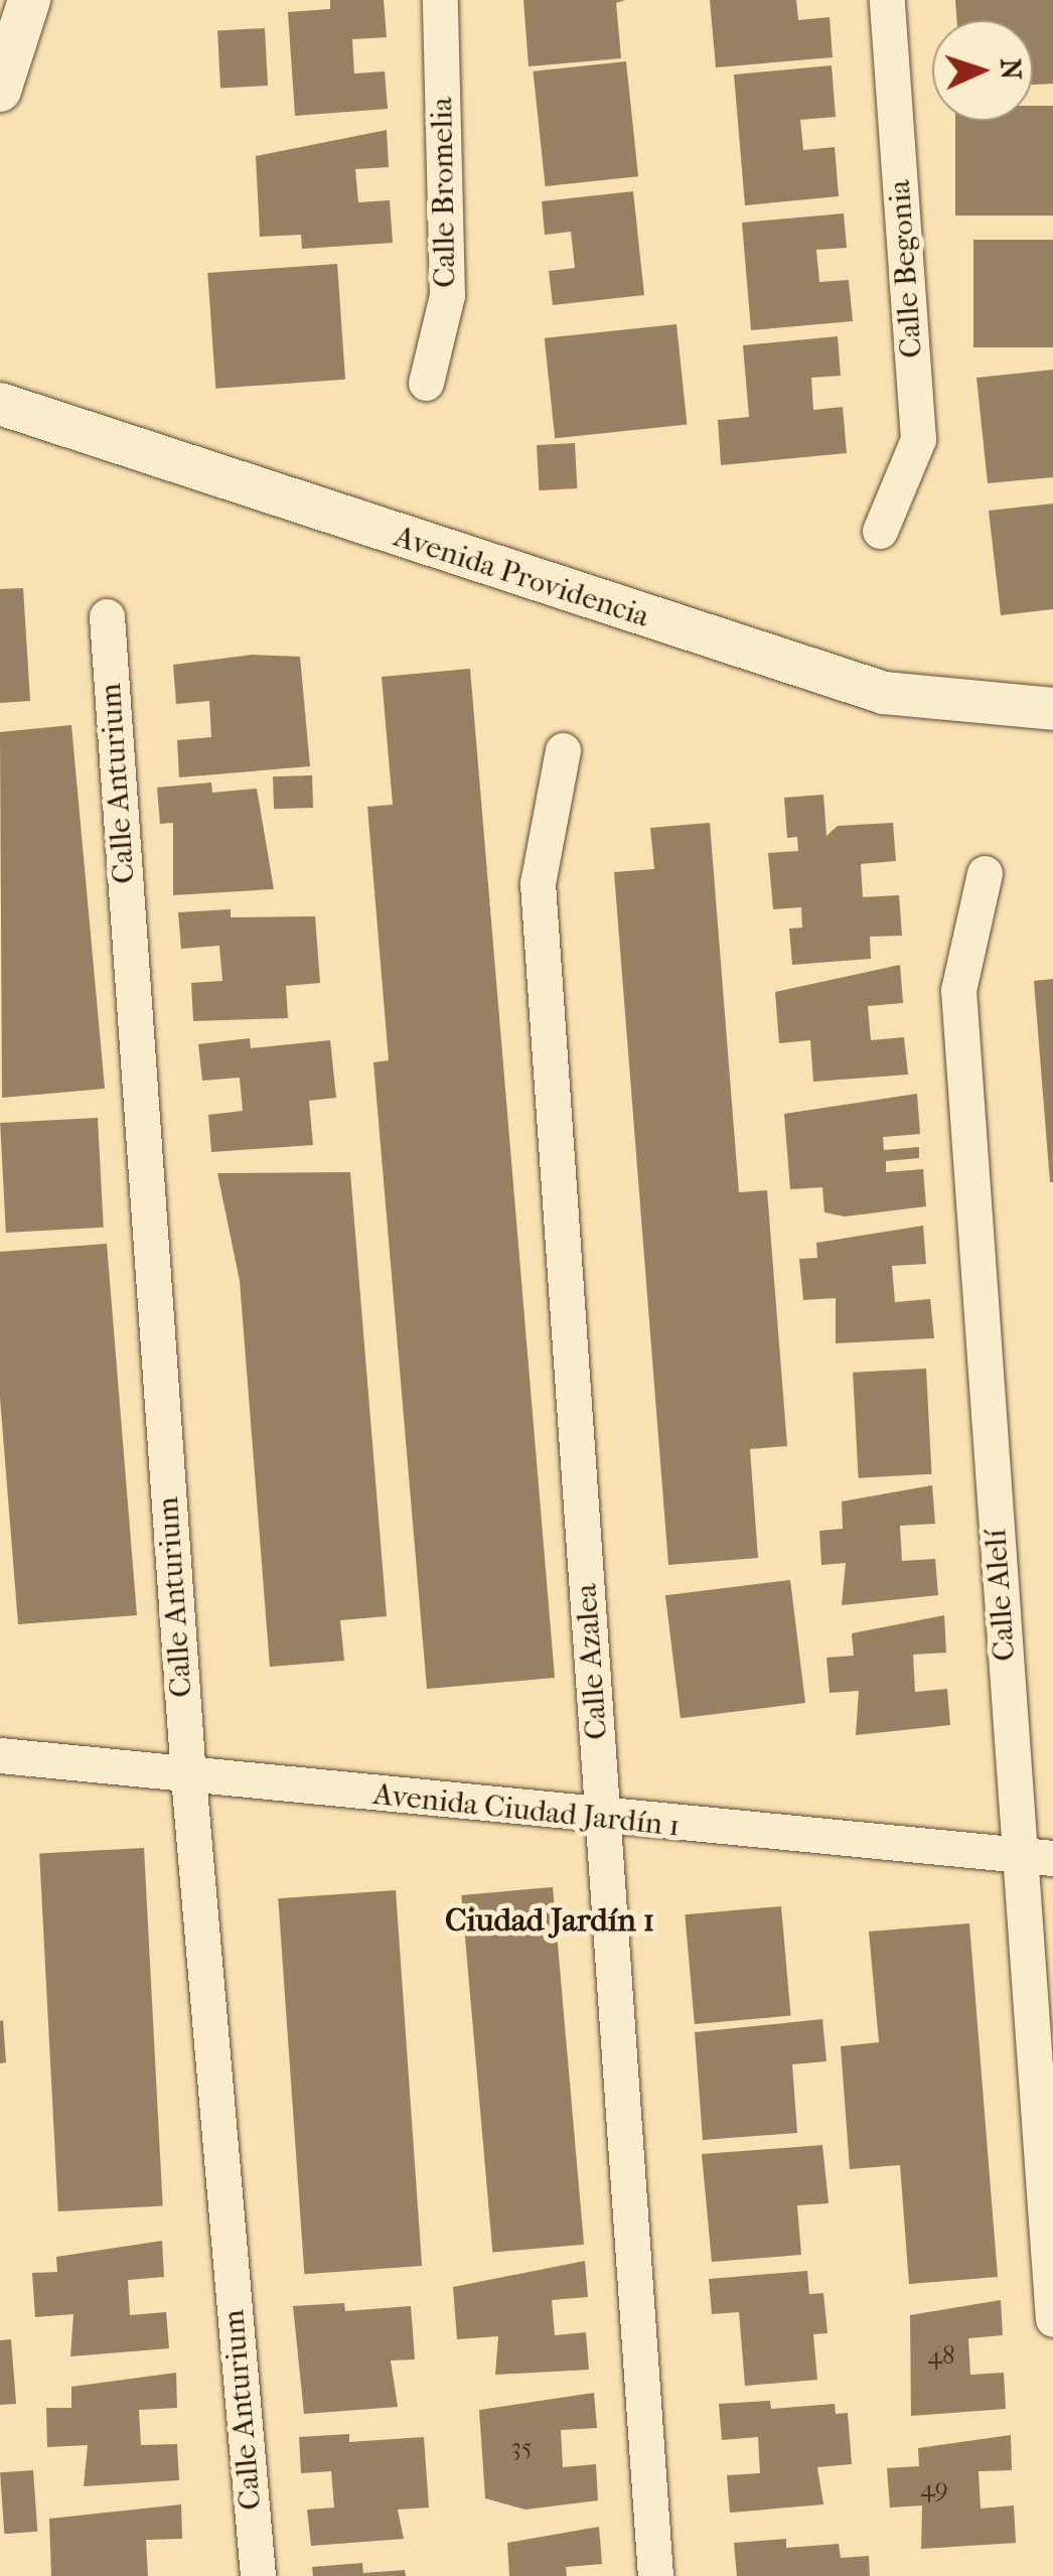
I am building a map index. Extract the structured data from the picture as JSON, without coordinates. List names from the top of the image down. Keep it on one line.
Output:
{"streets":{"street":["Calle Bromelia","Calle Begonia","Avenida Providencia","Calle Anturium","Calle Alelí","Calle Azalea","Avenida Ciudad Jardín 1"]},"crossings":[["Calle Anturium","Avenida Ciudad Jardín 1"],["Calle Alelí","Avenida Ciudad Jardín 1"],["Calle Azalea","Avenida Ciudad Jardín 1"]],"districts":["Ciudad Jardín 1"],"house_numbers":["48","35","49"],"north":"right"}
